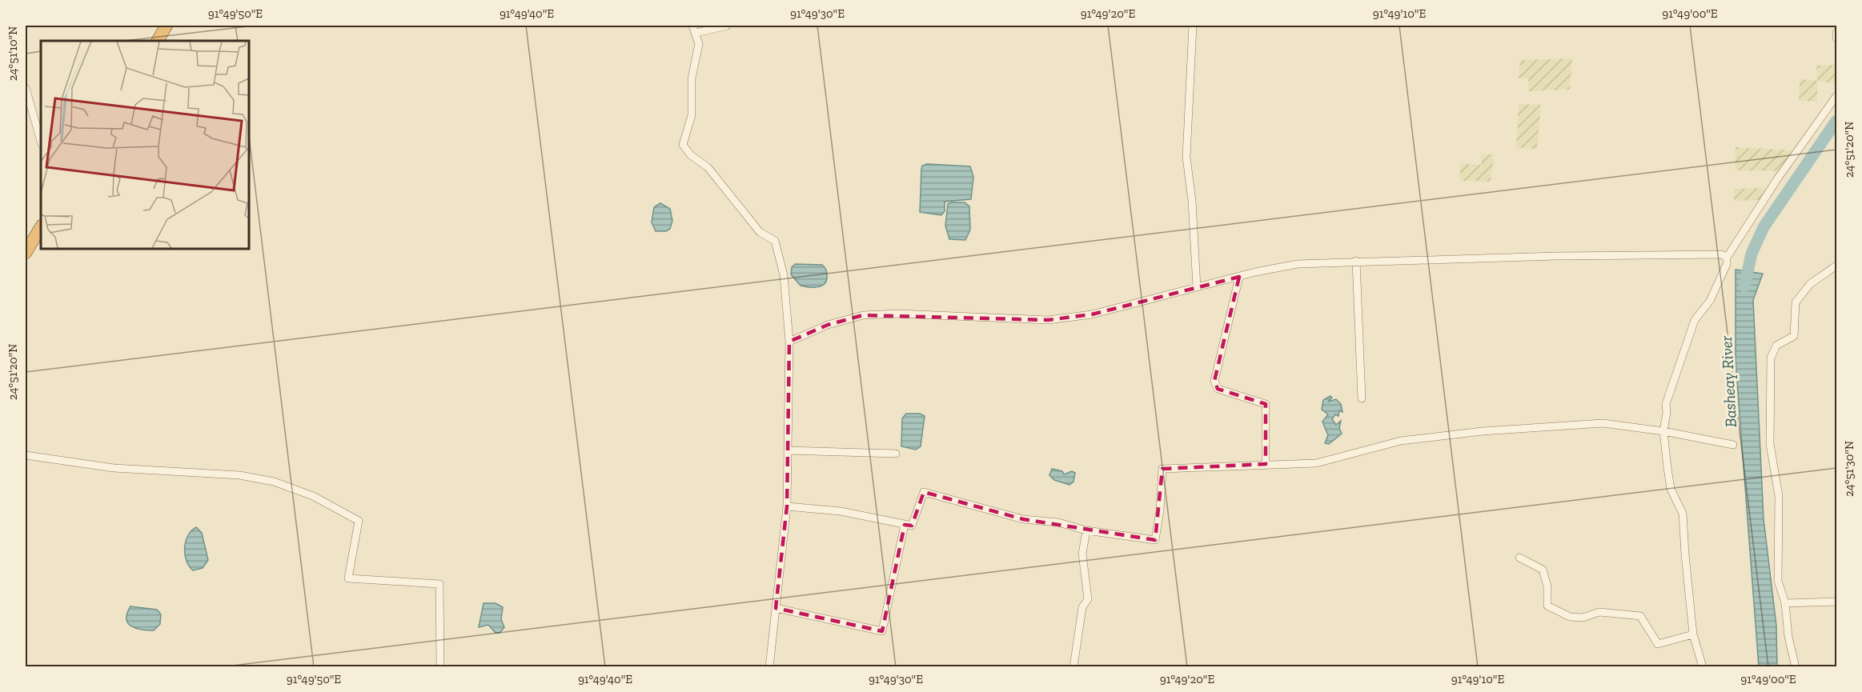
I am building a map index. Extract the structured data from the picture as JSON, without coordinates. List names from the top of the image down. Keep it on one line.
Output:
{"water":["Basheay River"],"coordinates":["91°49'50\"E","91°49'40\"E","91°49'30\"E","91°49'20\"E","91°49'10\"E","91°49'00\"E","24°51'10\"N","24°51'20\"N","24°51'30\"N"]}
